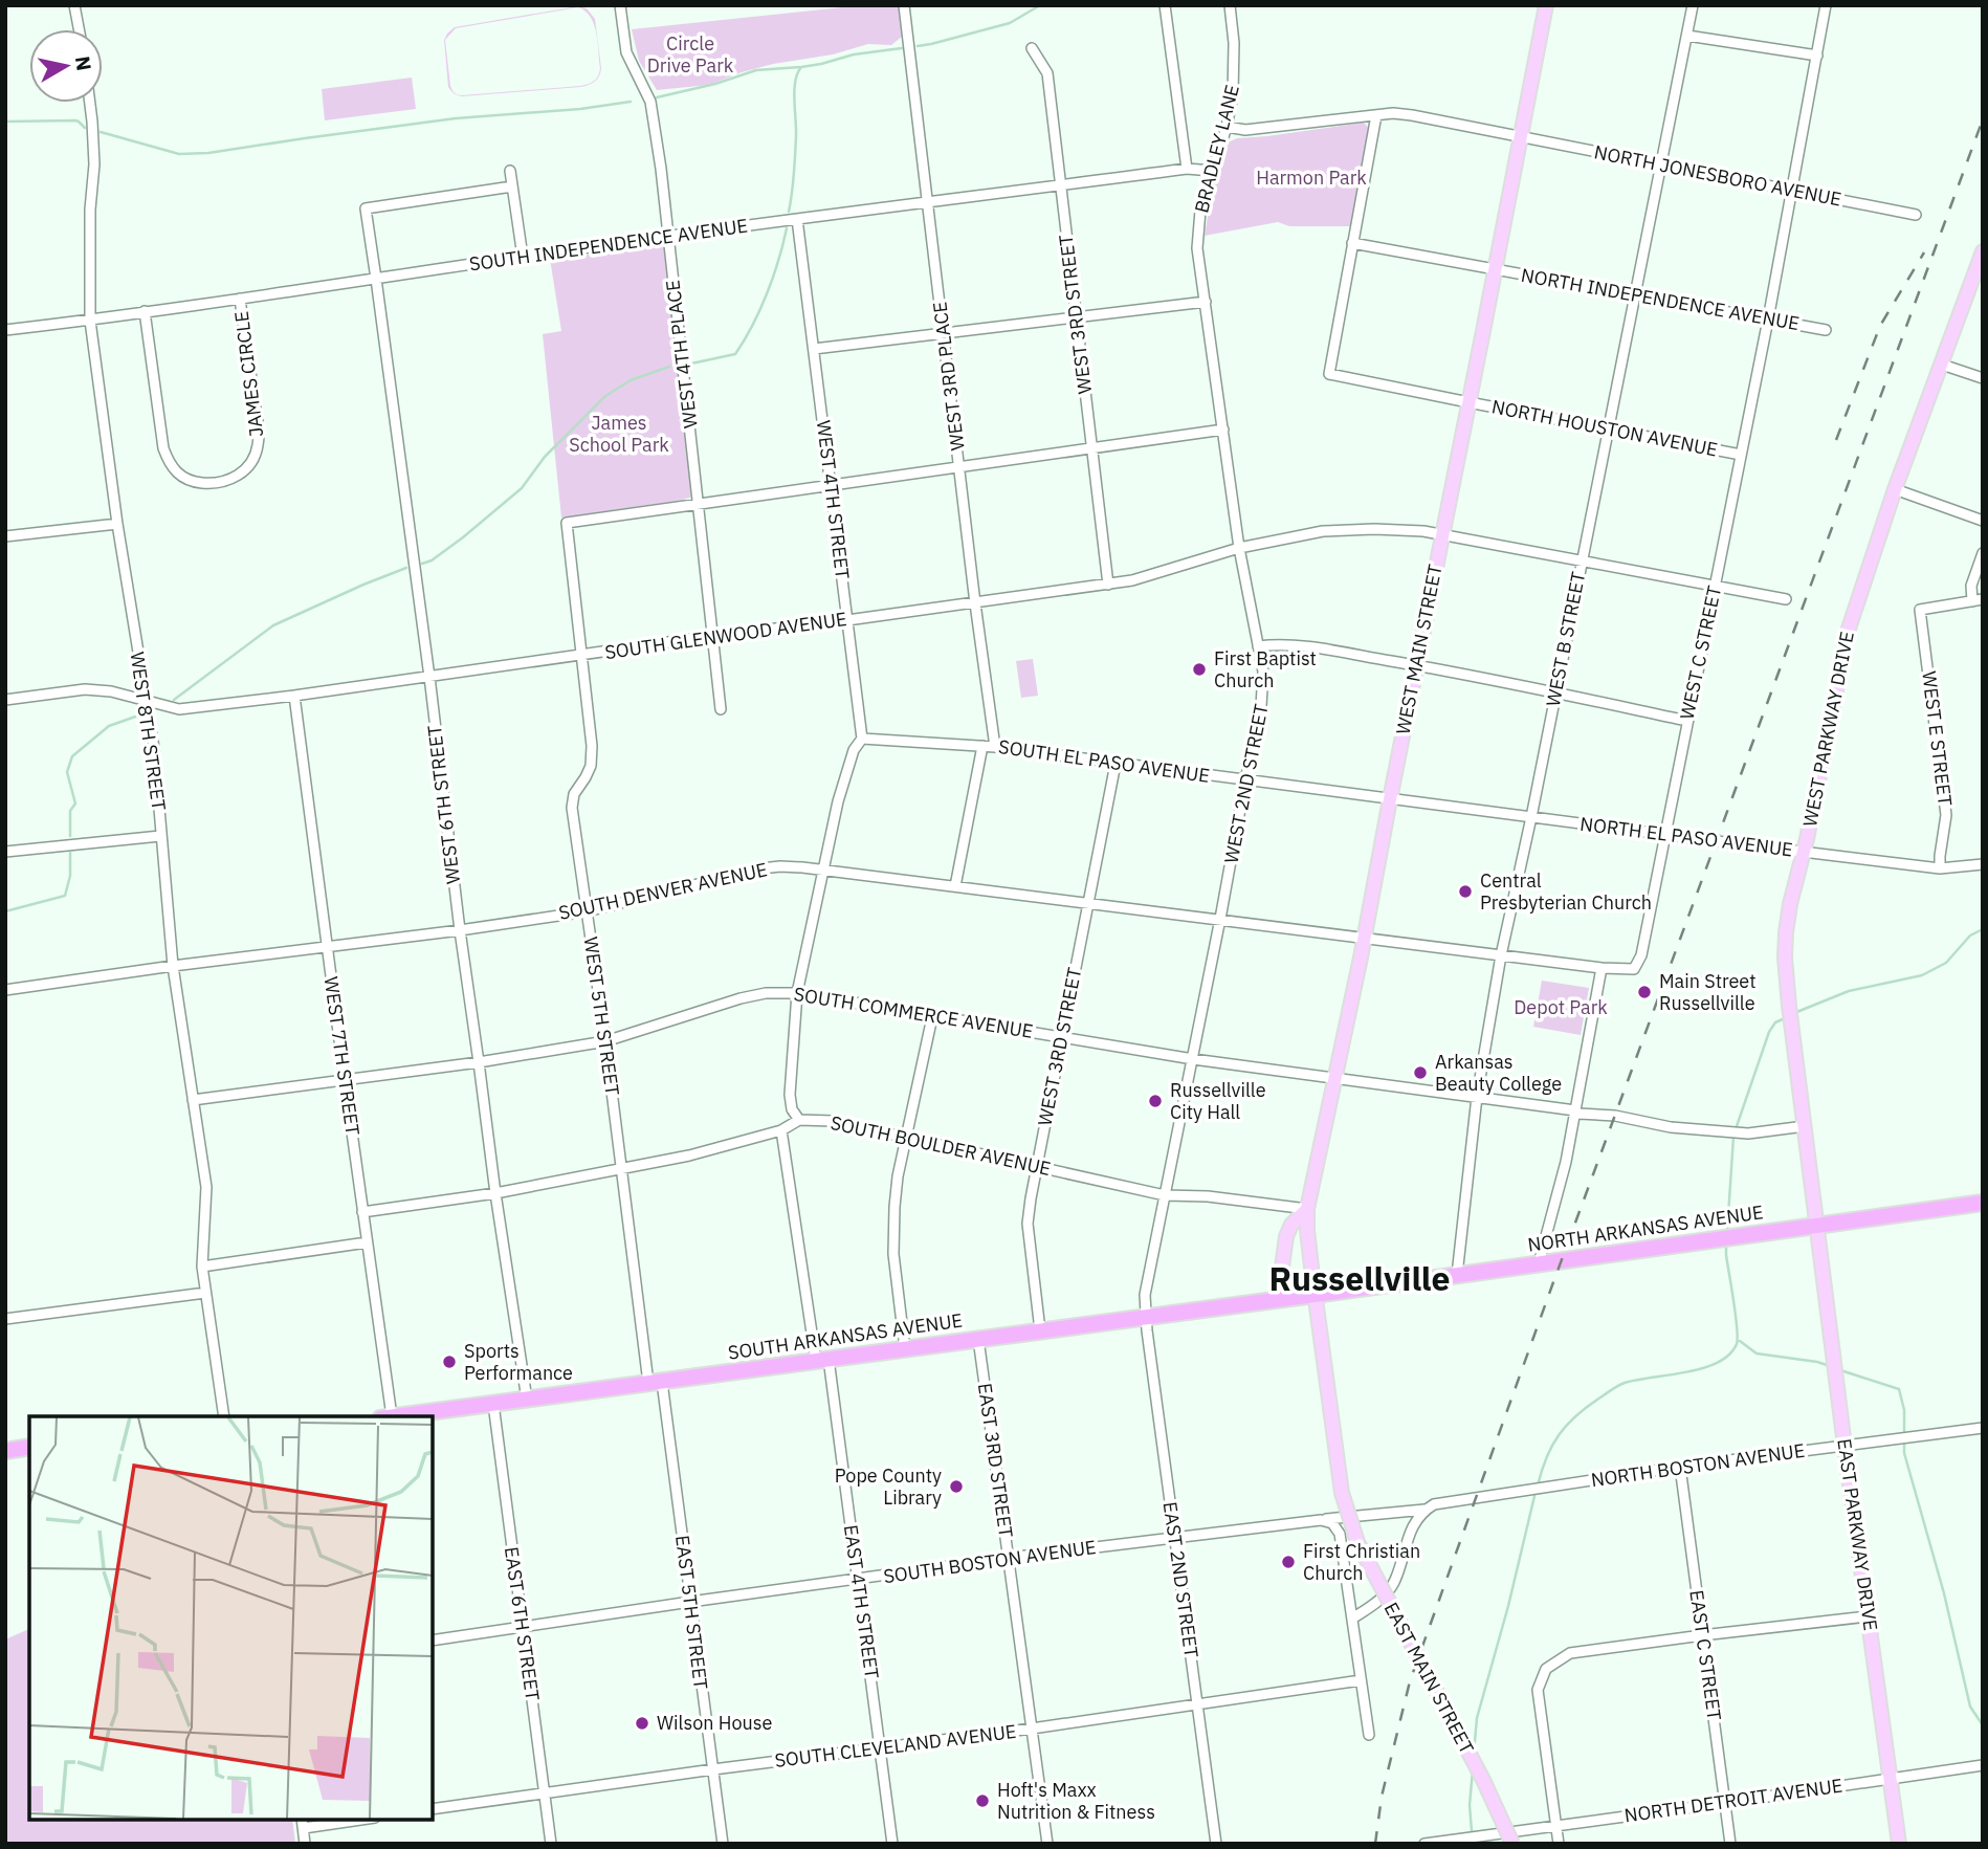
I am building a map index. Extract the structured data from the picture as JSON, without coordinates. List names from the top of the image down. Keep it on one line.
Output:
{"streets":{"highway":["NORTH ARKANSAS AVENUE","SOUTH ARKANSAS AVENUE"],"main road":["WEST MAIN STREET","WEST PARKWAY DRIVE","EAST PARKWAY DRIVE","EAST MAIN STREET"],"street":["BRADLEY LANE","NORTH JONESBORO AVENUE","SOUTH INDEPENDENCE AVENUE","NORTH INDEPENDENCE AVENUE","WEST 3RD STREET","WEST 4TH PLACE","JAMES CIRCLE","WEST 3RD PLACE","NORTH HOUSTON AVENUE","WEST 4TH STREET","SOUTH GLENWOOD AVENUE","WEST B STREET","WEST C STREET","WEST 8TH STREET","WEST E STREET","SOUTH EL PASO AVENUE","WEST 2ND STREET","WEST 6TH STREET","NORTH EL PASO AVENUE","SOUTH DENVER AVENUE","SOUTH COMMERCE AVENUE","WEST 5TH STREET","WEST 7TH STREET","SOUTH BOULDER AVENUE","EAST 3RD STREET","NORTH BOSTON AVENUE","SOUTH BOSTON AVENUE","EAST 2ND STREET","EAST 4TH STREET","EAST 5TH STREET","EAST 6TH STREET","EAST C STREET","SOUTH CLEVELAND AVENUE","NORTH DETROIT AVENUE"]},"crossings":[["BRADLEY LANE","NORTH JONESBORO AVENUE"],["BRADLEY LANE","SOUTH INDEPENDENCE AVENUE"],["BRADLEY LANE","WEST 2ND STREET"],["NORTH JONESBORO AVENUE","WEST B STREET"],["NORTH JONESBORO AVENUE","WEST MAIN STREET"],["NORTH JONESBORO AVENUE","WEST C STREET"],["SOUTH INDEPENDENCE AVENUE","WEST 3RD STREET"],["SOUTH INDEPENDENCE AVENUE","WEST 4TH PLACE"],["SOUTH INDEPENDENCE AVENUE","JAMES CIRCLE"],["SOUTH INDEPENDENCE AVENUE","WEST 3RD PLACE"],["SOUTH INDEPENDENCE AVENUE","WEST 4TH STREET"],["SOUTH INDEPENDENCE AVENUE","WEST 8TH STREET"],["SOUTH INDEPENDENCE AVENUE","WEST 6TH STREET"],["NORTH INDEPENDENCE AVENUE","WEST B STREET"],["NORTH INDEPENDENCE AVENUE","WEST MAIN STREET"],["NORTH INDEPENDENCE AVENUE","WEST C STREET"],["WEST 3RD STREET","SOUTH GLENWOOD AVENUE"],["WEST 3RD STREET","SOUTH EL PASO AVENUE"],["WEST 3RD STREET","SOUTH DENVER AVENUE"],["WEST 3RD STREET","SOUTH COMMERCE AVENUE"],["WEST 3RD STREET","SOUTH BOULDER AVENUE"],["WEST 3RD STREET","SOUTH ARKANSAS AVENUE"],["WEST 4TH PLACE","SOUTH GLENWOOD AVENUE"],["WEST 4TH PLACE","WEST 5TH STREET"],["WEST 3RD PLACE","SOUTH GLENWOOD AVENUE"],["WEST 3RD PLACE","SOUTH EL PASO AVENUE"],["NORTH HOUSTON AVENUE","WEST B STREET"],["NORTH HOUSTON AVENUE","WEST MAIN STREET"],["NORTH HOUSTON AVENUE","WEST C STREET"],["WEST 4TH STREET","SOUTH GLENWOOD AVENUE"],["WEST 4TH STREET","SOUTH EL PASO AVENUE"],["SOUTH GLENWOOD AVENUE","WEST B STREET"],["SOUTH GLENWOOD AVENUE","WEST MAIN STREET"],["SOUTH GLENWOOD AVENUE","WEST C STREET"],["SOUTH GLENWOOD AVENUE","WEST 8TH STREET"],["SOUTH GLENWOOD AVENUE","WEST 2ND STREET"],["SOUTH GLENWOOD AVENUE","WEST 6TH STREET"],["SOUTH GLENWOOD AVENUE","WEST 5TH STREET"],["SOUTH GLENWOOD AVENUE","WEST 7TH STREET"],["WEST B STREET","NORTH EL PASO AVENUE"],["WEST B STREET","SOUTH DENVER AVENUE"],["WEST B STREET","SOUTH COMMERCE AVENUE"],["WEST B STREET","NORTH ARKANSAS AVENUE"],["WEST MAIN STREET","SOUTH EL PASO AVENUE"],["WEST MAIN STREET","NORTH EL PASO AVENUE"],["WEST MAIN STREET","SOUTH DENVER AVENUE"],["WEST MAIN STREET","SOUTH COMMERCE AVENUE"],["WEST MAIN STREET","SOUTH BOULDER AVENUE"],["WEST MAIN STREET","NORTH ARKANSAS AVENUE"],["WEST MAIN STREET","SOUTH ARKANSAS AVENUE"],["WEST MAIN STREET","EAST MAIN STREET"],["WEST C STREET","NORTH EL PASO AVENUE"],["WEST C STREET","SOUTH DENVER AVENUE"],["WEST PARKWAY DRIVE","NORTH EL PASO AVENUE"],["WEST PARKWAY DRIVE","SOUTH COMMERCE AVENUE"],["WEST PARKWAY DRIVE","NORTH ARKANSAS AVENUE"],["WEST PARKWAY DRIVE","EAST PARKWAY DRIVE"],["WEST 8TH STREET","SOUTH DENVER AVENUE"],["WEST 8TH STREET","SOUTH COMMERCE AVENUE"],["WEST E STREET","NORTH EL PASO AVENUE"],["SOUTH EL PASO AVENUE","WEST 2ND STREET"],["SOUTH EL PASO AVENUE","NORTH EL PASO AVENUE"],["WEST 2ND STREET","SOUTH DENVER AVENUE"],["WEST 2ND STREET","SOUTH COMMERCE AVENUE"],["WEST 2ND STREET","SOUTH BOULDER AVENUE"],["WEST 2ND STREET","SOUTH ARKANSAS AVENUE"],["WEST 2ND STREET","EAST 2ND STREET"],["WEST 6TH STREET","SOUTH DENVER AVENUE"],["WEST 6TH STREET","SOUTH COMMERCE AVENUE"],["WEST 6TH STREET","SOUTH ARKANSAS AVENUE"],["SOUTH DENVER AVENUE","WEST 5TH STREET"],["SOUTH DENVER AVENUE","WEST 7TH STREET"],["SOUTH COMMERCE AVENUE","WEST 5TH STREET"],["SOUTH COMMERCE AVENUE","WEST 7TH STREET"],["WEST 5TH STREET","SOUTH ARKANSAS AVENUE"],["WEST 5TH STREET","EAST 5TH STREET"],["NORTH ARKANSAS AVENUE","SOUTH ARKANSAS AVENUE"],["NORTH ARKANSAS AVENUE","EAST PARKWAY DRIVE"],["NORTH ARKANSAS AVENUE","EAST MAIN STREET"],["SOUTH ARKANSAS AVENUE","EAST 3RD STREET"],["SOUTH ARKANSAS AVENUE","EAST 2ND STREET"],["SOUTH ARKANSAS AVENUE","EAST 4TH STREET"],["SOUTH ARKANSAS AVENUE","EAST 5TH STREET"],["SOUTH ARKANSAS AVENUE","EAST 6TH STREET"],["SOUTH ARKANSAS AVENUE","EAST MAIN STREET"],["EAST 3RD STREET","SOUTH BOSTON AVENUE"],["EAST 3RD STREET","SOUTH CLEVELAND AVENUE"],["NORTH BOSTON AVENUE","EAST PARKWAY DRIVE"],["NORTH BOSTON AVENUE","EAST C STREET"],["EAST PARKWAY DRIVE","NORTH DETROIT AVENUE"],["SOUTH BOSTON AVENUE","EAST 2ND STREET"],["SOUTH BOSTON AVENUE","EAST 4TH STREET"],["SOUTH BOSTON AVENUE","EAST 5TH STREET"],["SOUTH BOSTON AVENUE","EAST 6TH STREET"],["EAST 2ND STREET","SOUTH CLEVELAND AVENUE"],["EAST 4TH STREET","SOUTH CLEVELAND AVENUE"],["EAST 5TH STREET","SOUTH CLEVELAND AVENUE"],["EAST 6TH STREET","SOUTH CLEVELAND AVENUE"],["EAST C STREET","NORTH DETROIT AVENUE"]],"districts":["Russellville"],"parks":["Circle Drive Park","Harmon Park","James School Park","Depot Park"],"places":["First Baptist Church","Central Presbyterian Church","Main Street Russellville","Arkansas Beauty College","Russellville City Hall","Sports Performance","Pope County Library","First Christian Church","Wilson House","Hoft's Maxx Nutrition & Fitness"],"north":"right"}
